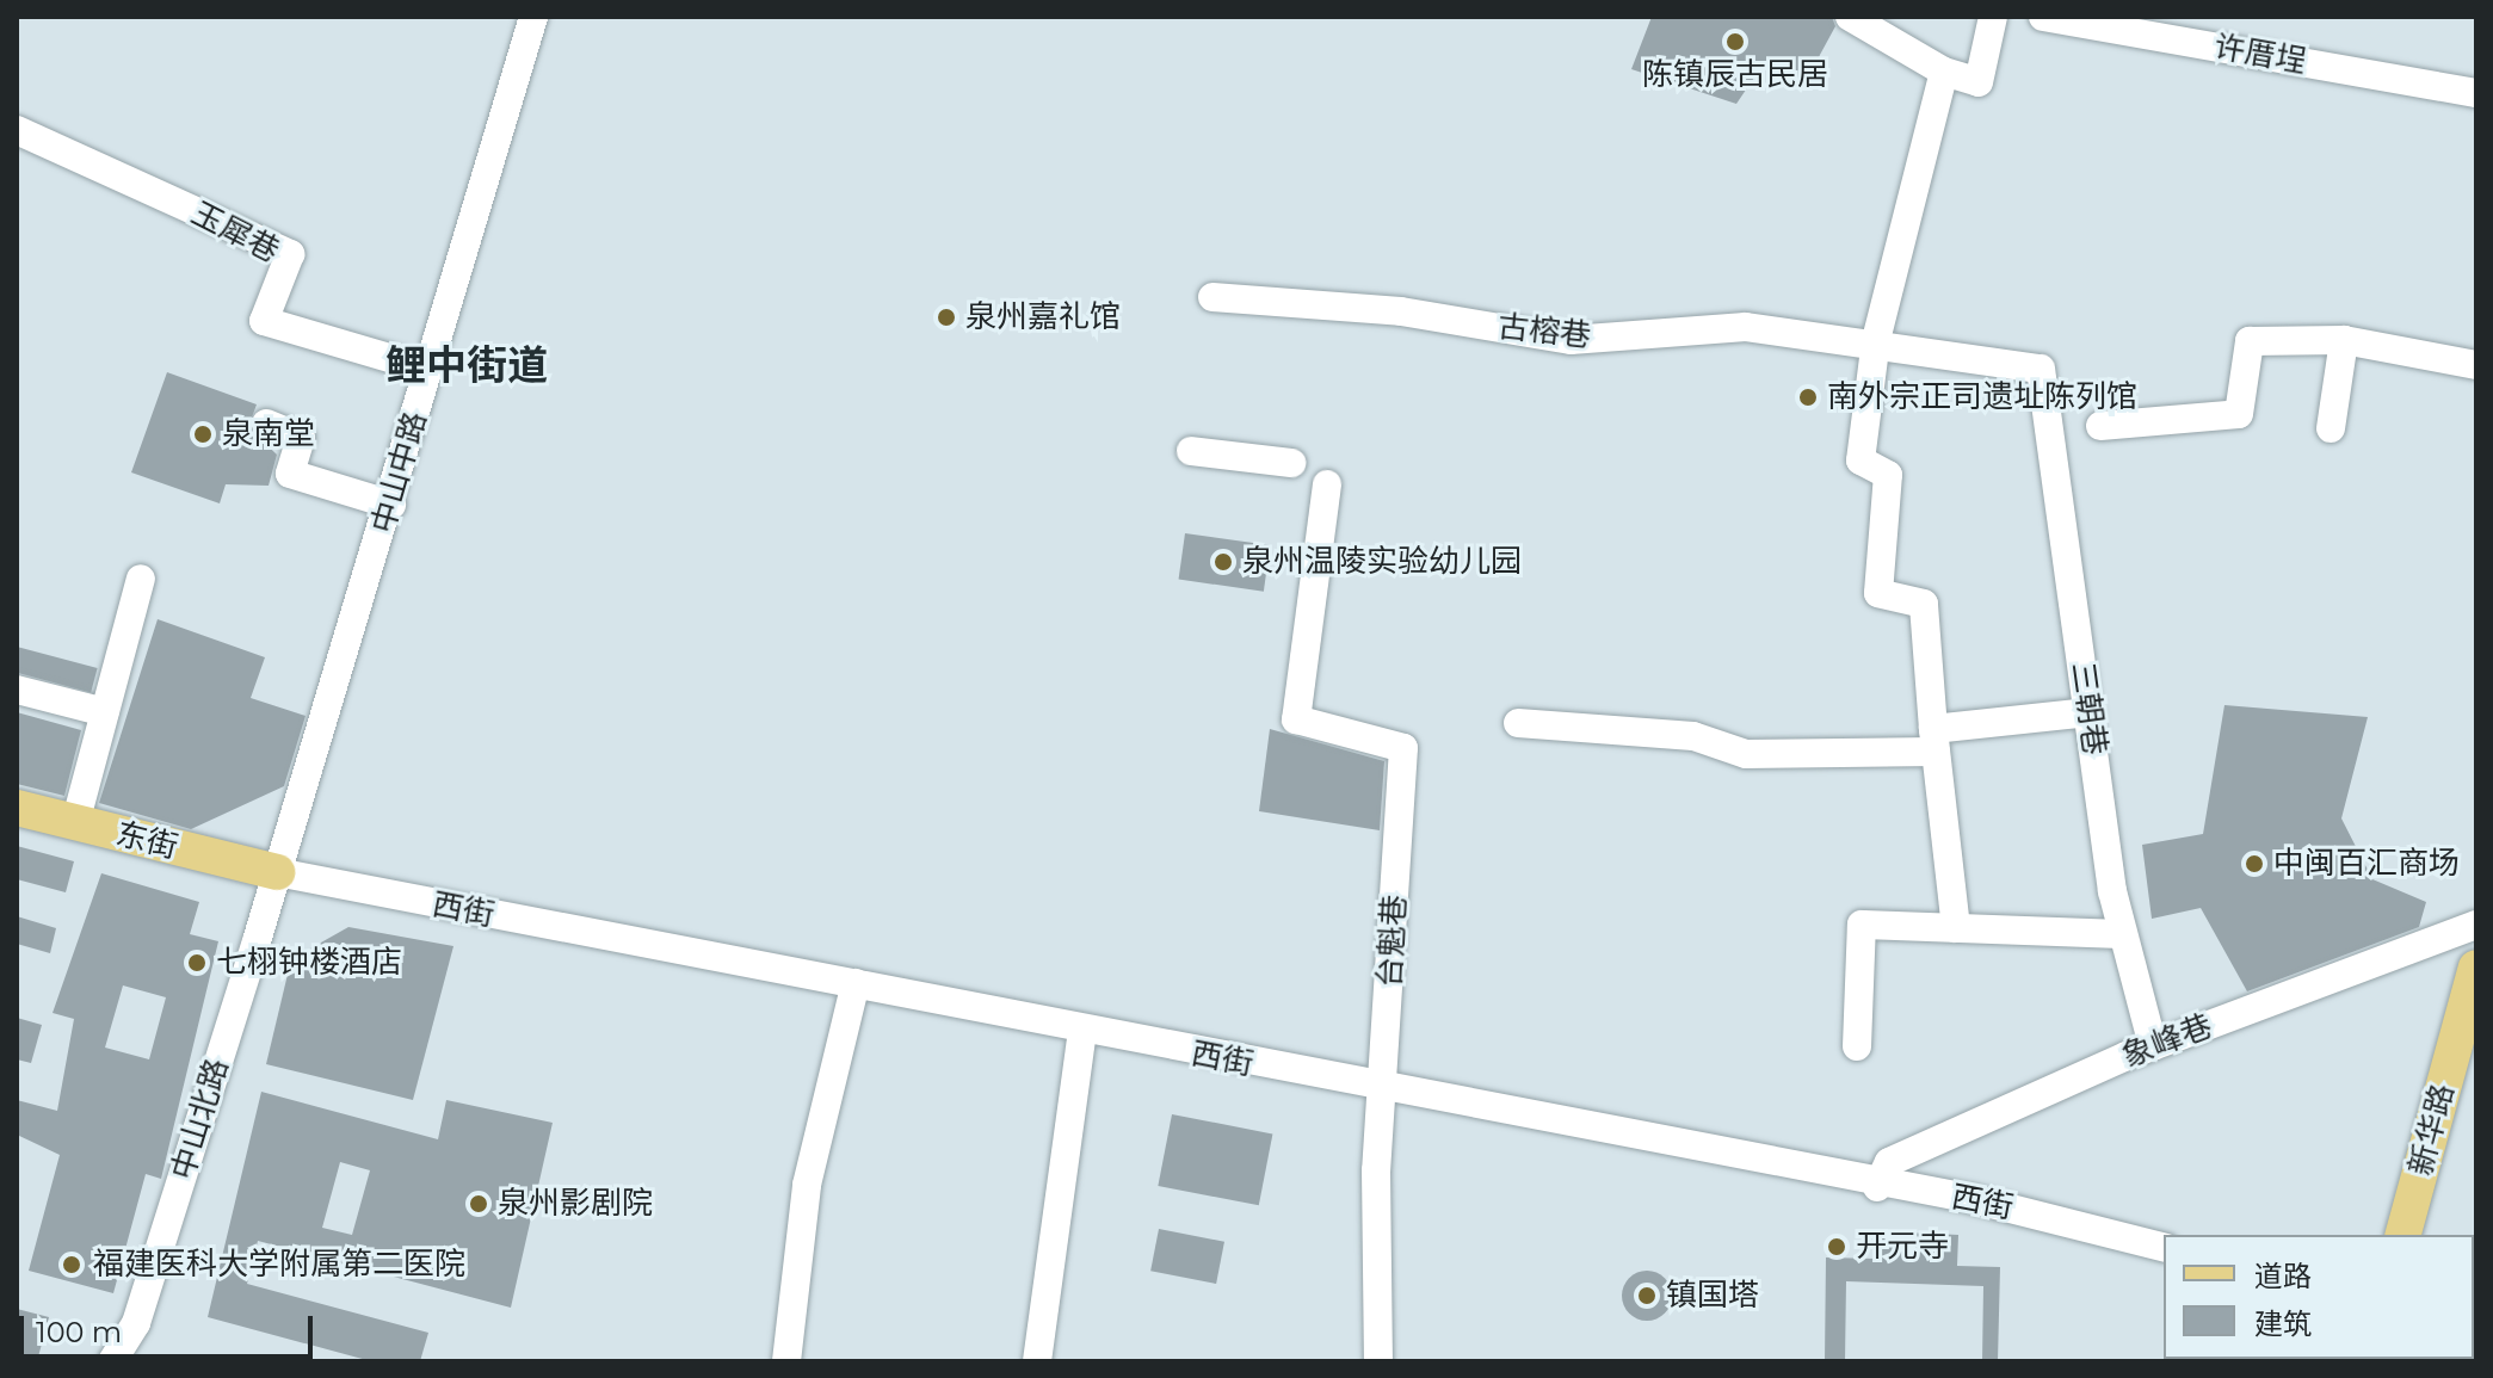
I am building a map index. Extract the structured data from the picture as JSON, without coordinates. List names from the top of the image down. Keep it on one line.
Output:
{"streets":{"main road":["东街","新华路"],"street":["许厝埕","玉犀巷","古榕巷","中山中路","三朝巷","西街","台魁巷","象峰巷","中山北路"]},"crossings":[["玉犀巷","中山中路"],["古榕巷","三朝巷"],["中山中路","东街"],["中山中路","西街"],["中山中路","中山北路"],["三朝巷","象峰巷"],["东街","西街"],["东街","中山北路"],["西街","台魁巷"],["西街","象峰巷"],["西街","中山北路"]],"districts":["鲤中街道"],"places":["陈镇辰古民居","泉州嘉礼馆","南外宗正司遗址陈列馆","泉南堂","泉州温陵实验幼儿园","中闽百汇商场","七栩钟楼酒店","泉州影剧院","开元寺","福建医科大学附属第二医院","镇国塔"],"legend":["道路","建筑"],"scale_bar":"100 m"}
